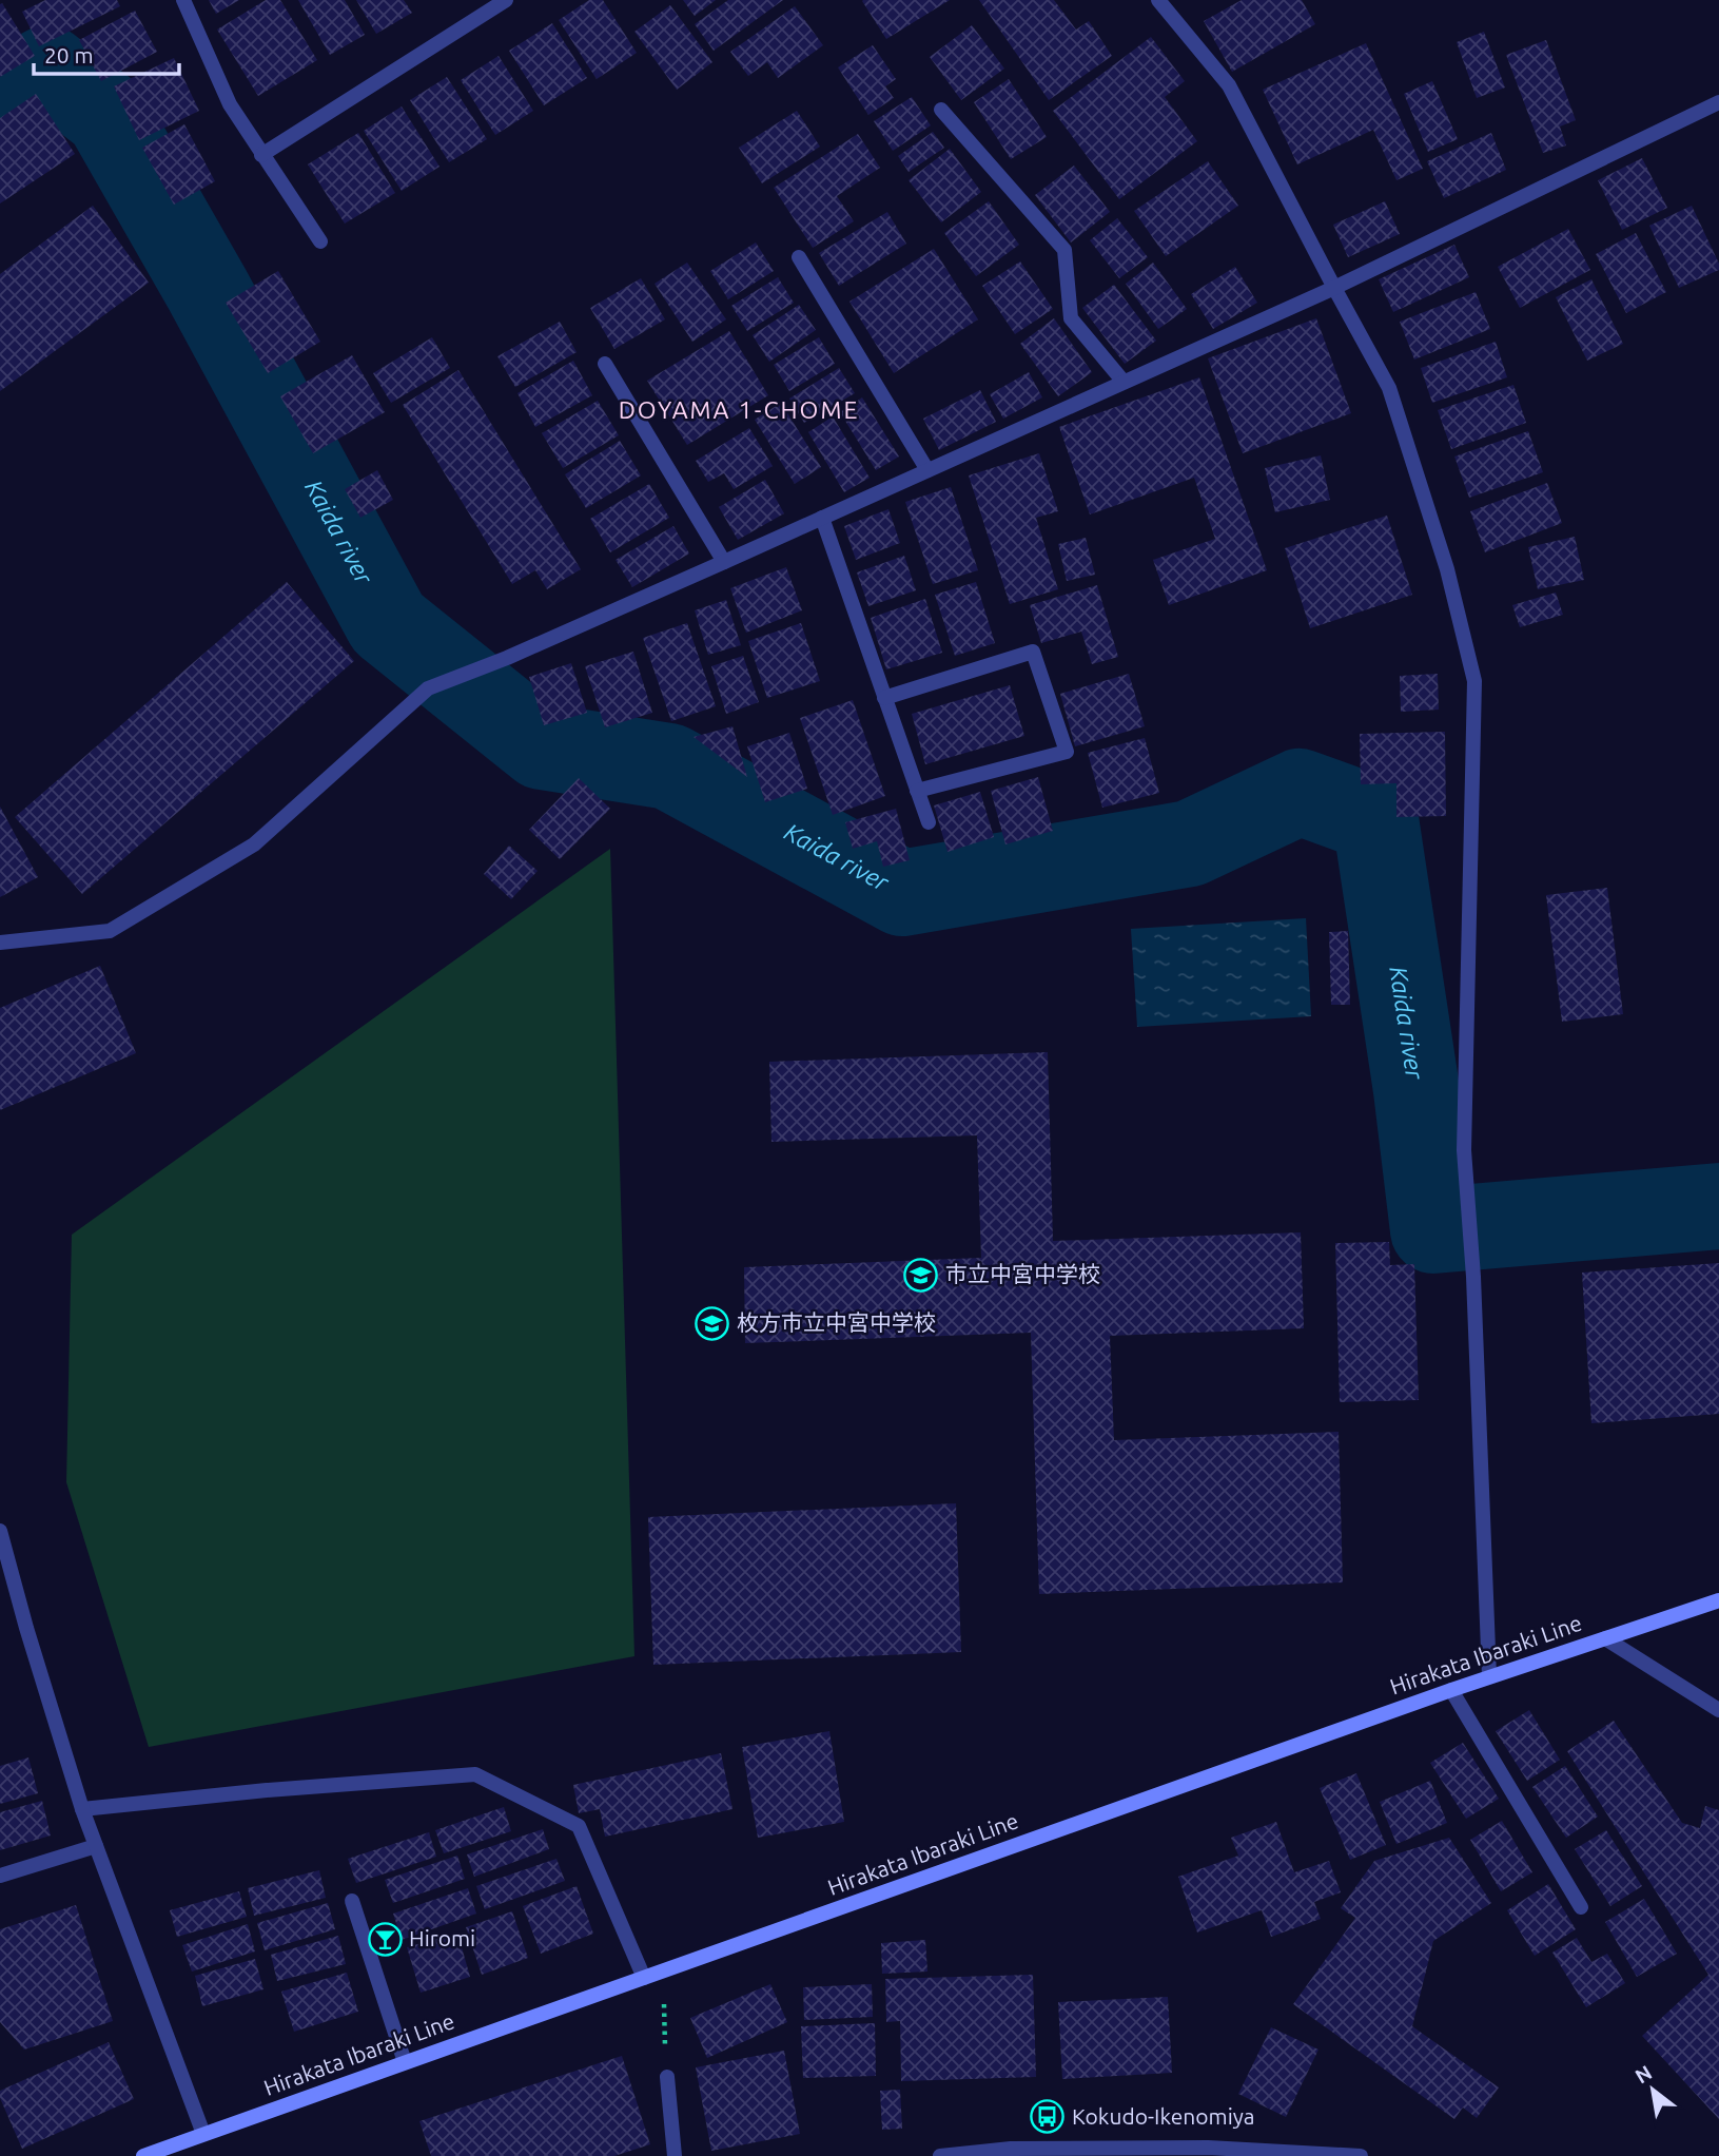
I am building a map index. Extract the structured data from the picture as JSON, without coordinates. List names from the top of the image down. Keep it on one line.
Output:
{"streets":{"main road":["Hirakata Ibaraki Line"]},"districts":["DOYAMA 1-CHOME"],"water":["Kaida river"],"places":{"school or university":["市立中宮中学校","枚方市立中宮中学校"],"bar":["Hiromi"],"bus stop":["Kokudo-Ikenomiya"]},"scale_bar":"20 m","north":"top left"}
